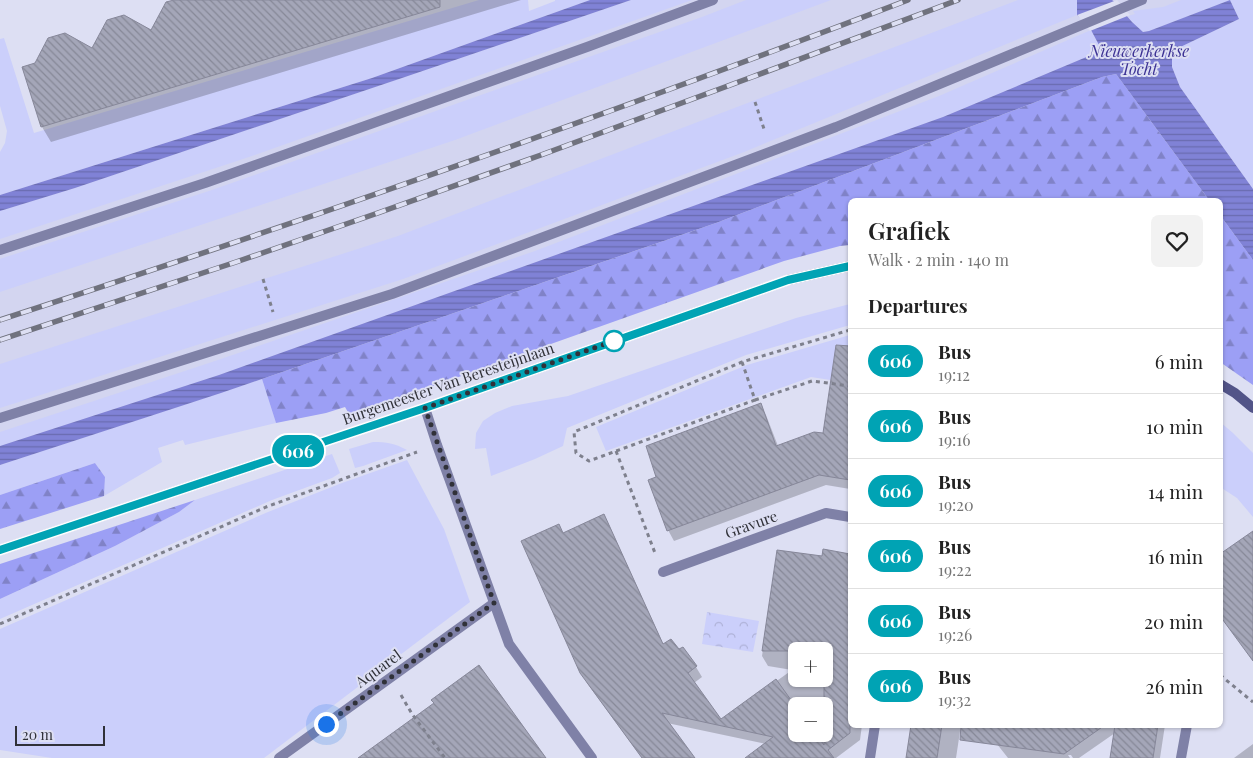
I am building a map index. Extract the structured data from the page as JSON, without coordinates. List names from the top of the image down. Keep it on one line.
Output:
{"streets":{"main road":["Burgemeester Van Beresteijnlaan"],"street":["Gravure","Aquarel"]},"water":["Nieuwerkerkse Tocht"],"lines":["bus line 606"],"scale_bar":"20 m","page":{"on_map":"606","heading":[["Grafiek","Walk · 2 min · 140 m"],"Departures"],"list":[{"mark":"606","name":"Bus","note":"19:12","value":"6 min"},{"mark":"606","name":"Bus","note":"19:16","value":"10 min"},{"mark":"606","name":"Bus","note":"19:20","value":"14 min"},{"mark":"606","name":"Bus","note":"19:22","value":"16 min"},{"mark":"606","name":"Bus","note":"19:26","value":"20 min"},{"mark":"606","name":"Bus","note":"19:32","value":"26 min"}],"map_buttons":["+","−"],"scale":"20 m"}}
